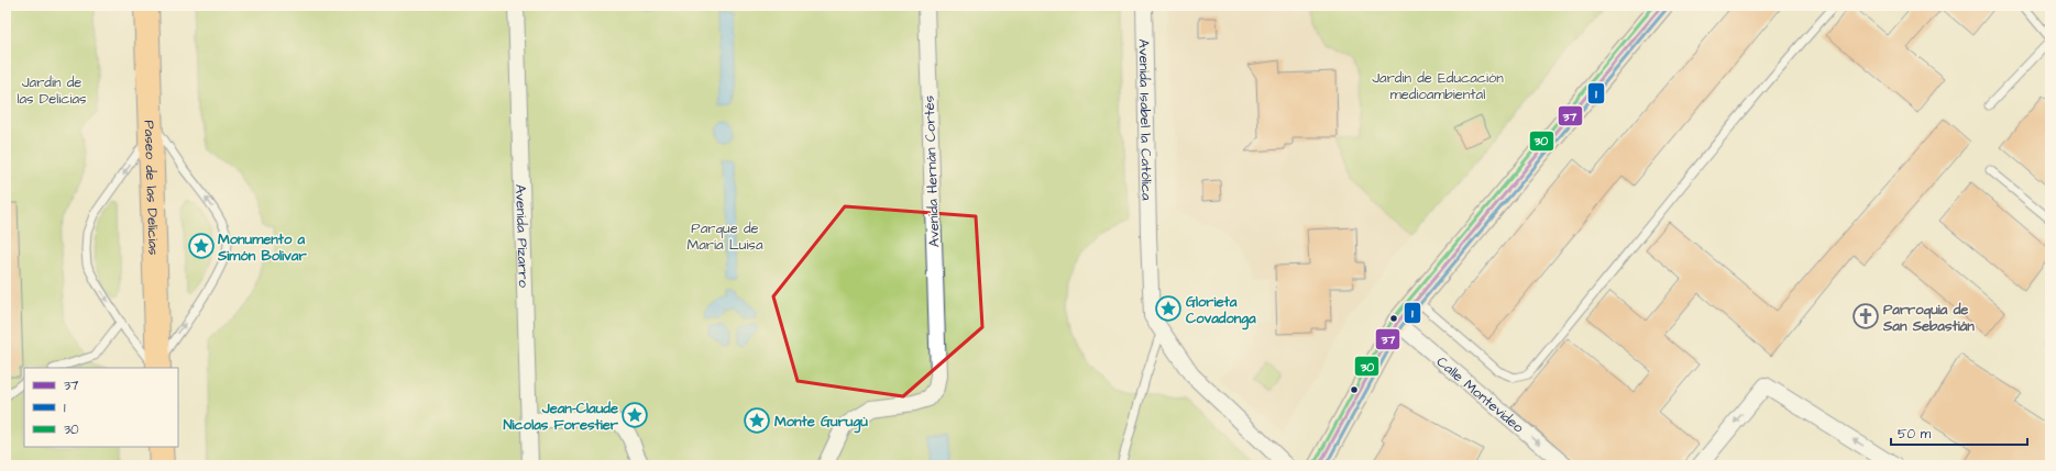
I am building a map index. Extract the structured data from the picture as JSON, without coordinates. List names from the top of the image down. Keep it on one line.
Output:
{"streets":{"main road":["Paseo de las Delicias"],"street":["Avenida Isabel la Católica","Avenida Hernán Cortés","Avenida Pizarro","Calle Montevideo"]},"one_way":["Calle Montevideo"],"parks":["Jardin de Educación medioambiental","Jardin de las Delicias","Parque de María Luisa"],"places":{"place":["Monumento a Simón Bolivar","Glorieta Covadonga","Jean-Claude Nicolas Forestier","Monte Gurugù"],"church":["Parroquia de San Sebastián"]},"lines":["transit line 37","transit line 30","transit line 1"],"legend":["37","1","30"],"scale_bar":"50 m"}
